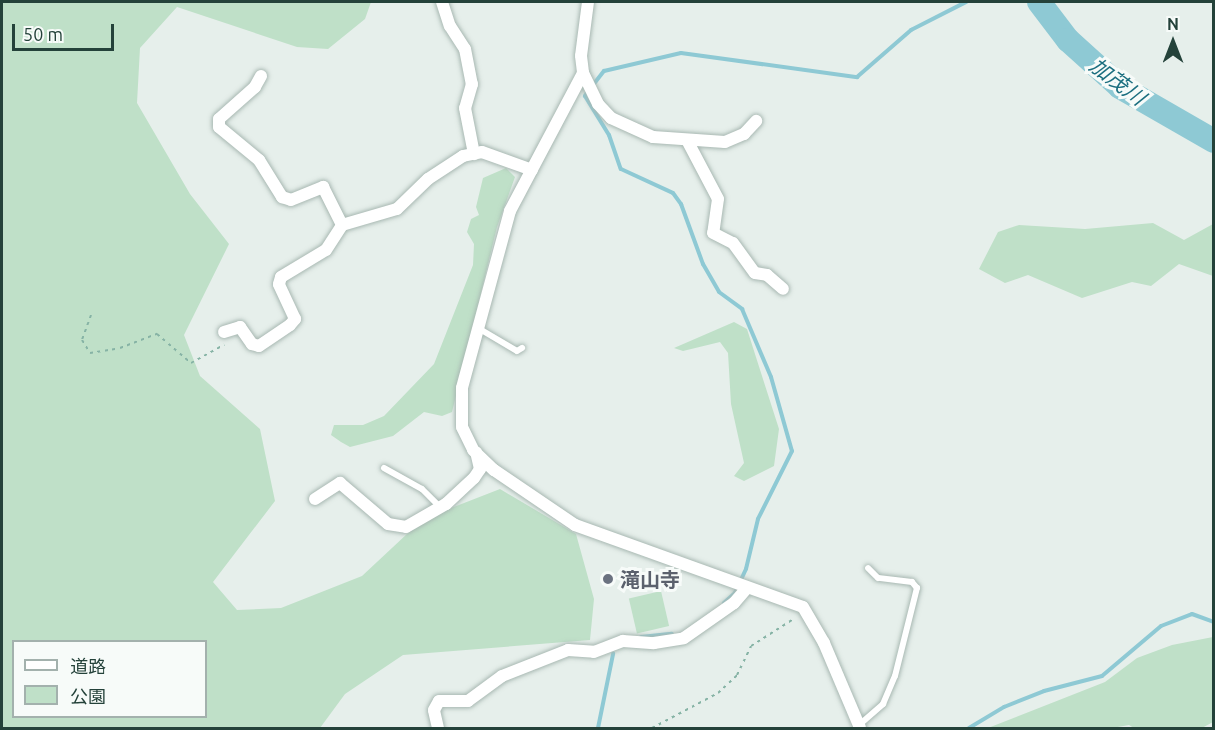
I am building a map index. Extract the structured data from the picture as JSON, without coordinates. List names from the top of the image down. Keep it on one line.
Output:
{"water":["加茂川"],"places":["滝山寺"],"legend":["道路","公園"],"scale_bar":"50 m","north":"top"}
